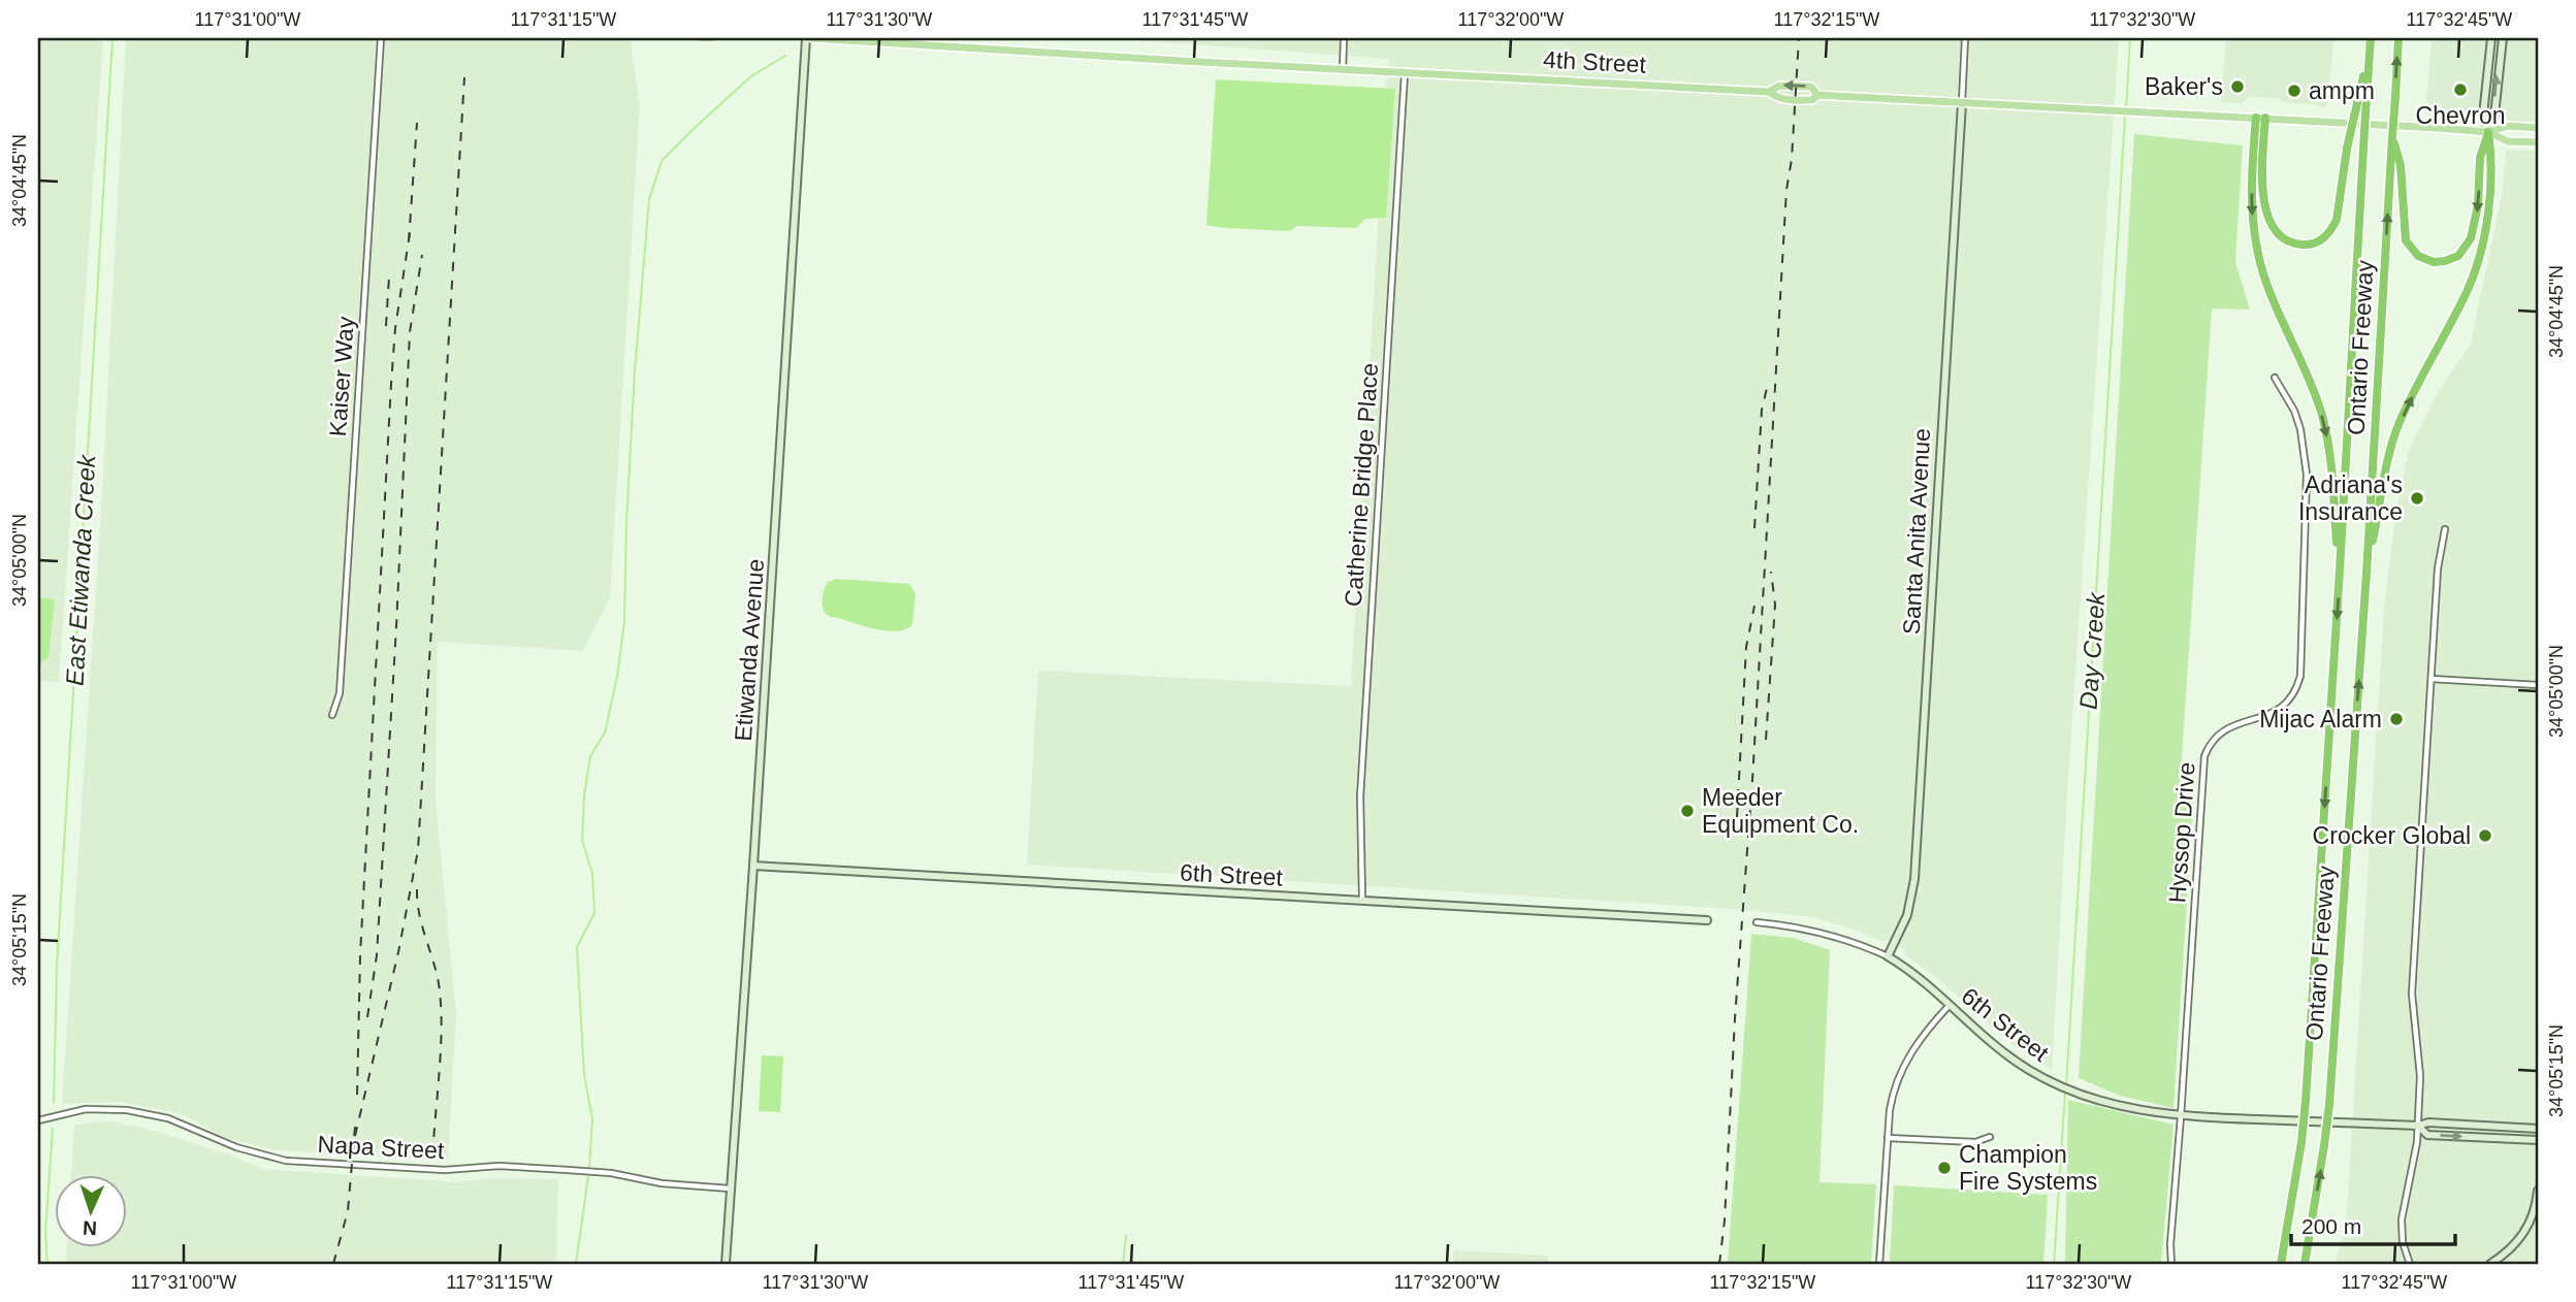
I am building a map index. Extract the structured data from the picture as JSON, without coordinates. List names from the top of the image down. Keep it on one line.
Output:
{"streets":{"highway":["Ontario Freeway"],"main road":["4th Street"],"street":["Kaiser Way","Catherine Bridge Place","Santa Anita Avenue","Etiwanda Avenue","Hyssop Drive","6th Street","Napa Street"]},"crossings":[["4th Street","Catherine Bridge Place"],["4th Street","Santa Anita Avenue"],["Catherine Bridge Place","6th Street"],["Santa Anita Avenue","6th Street"],["Etiwanda Avenue","6th Street"],["Etiwanda Avenue","Napa Street"],["Hyssop Drive","6th Street"]],"water":["East Etiwanda Creek","Day Creek"],"places":["Baker's","Chevron","ampm","Adriana's Insurance","Mijac Alarm","Meeder Equipment Co.","Crocker Global","Champion Fire Systems"],"scale_bar":"200 m","north":"bottom","coordinates":["117°31'00\"W","117°31'15\"W","117°31'30\"W","117°31'45\"W","117°32'00\"W","117°32'15\"W","117°32'30\"W","117°32'45\"W","34°04'45\"N","34°05'00\"N","34°05'15\"N"]}
